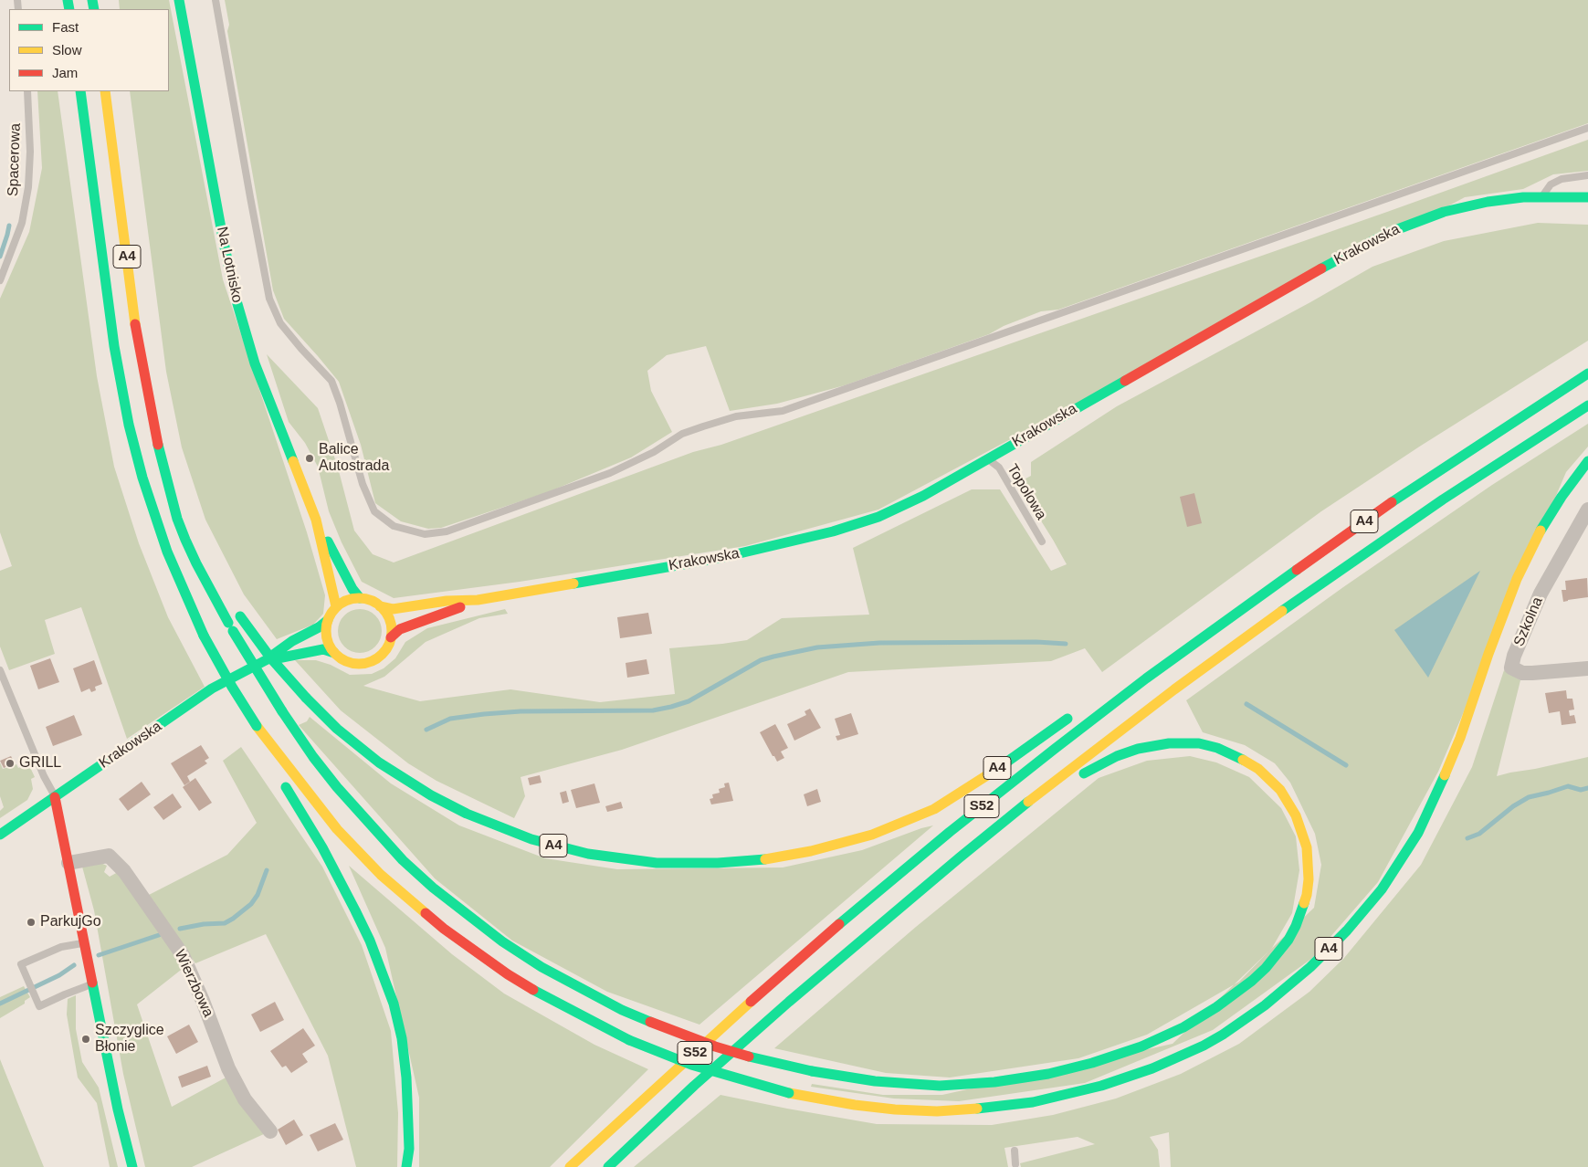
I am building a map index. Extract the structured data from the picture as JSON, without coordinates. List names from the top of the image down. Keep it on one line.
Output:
{"streets":{"main road":["Krakowska","A4","Na Lotnisko","S52"],"street":["Szkolna","Wierzbowa"],"lane":["Spacerowa","Topolowa"]},"crossings":[["Krakowska","Na Lotnisko"],["Krakowska","Topolowa"],["A4","S52"]],"places":["Balice Autostrada","GRILL","ParkujGo","Szczyglice Błonie"],"legend":["Fast","Slow","Jam"]}
